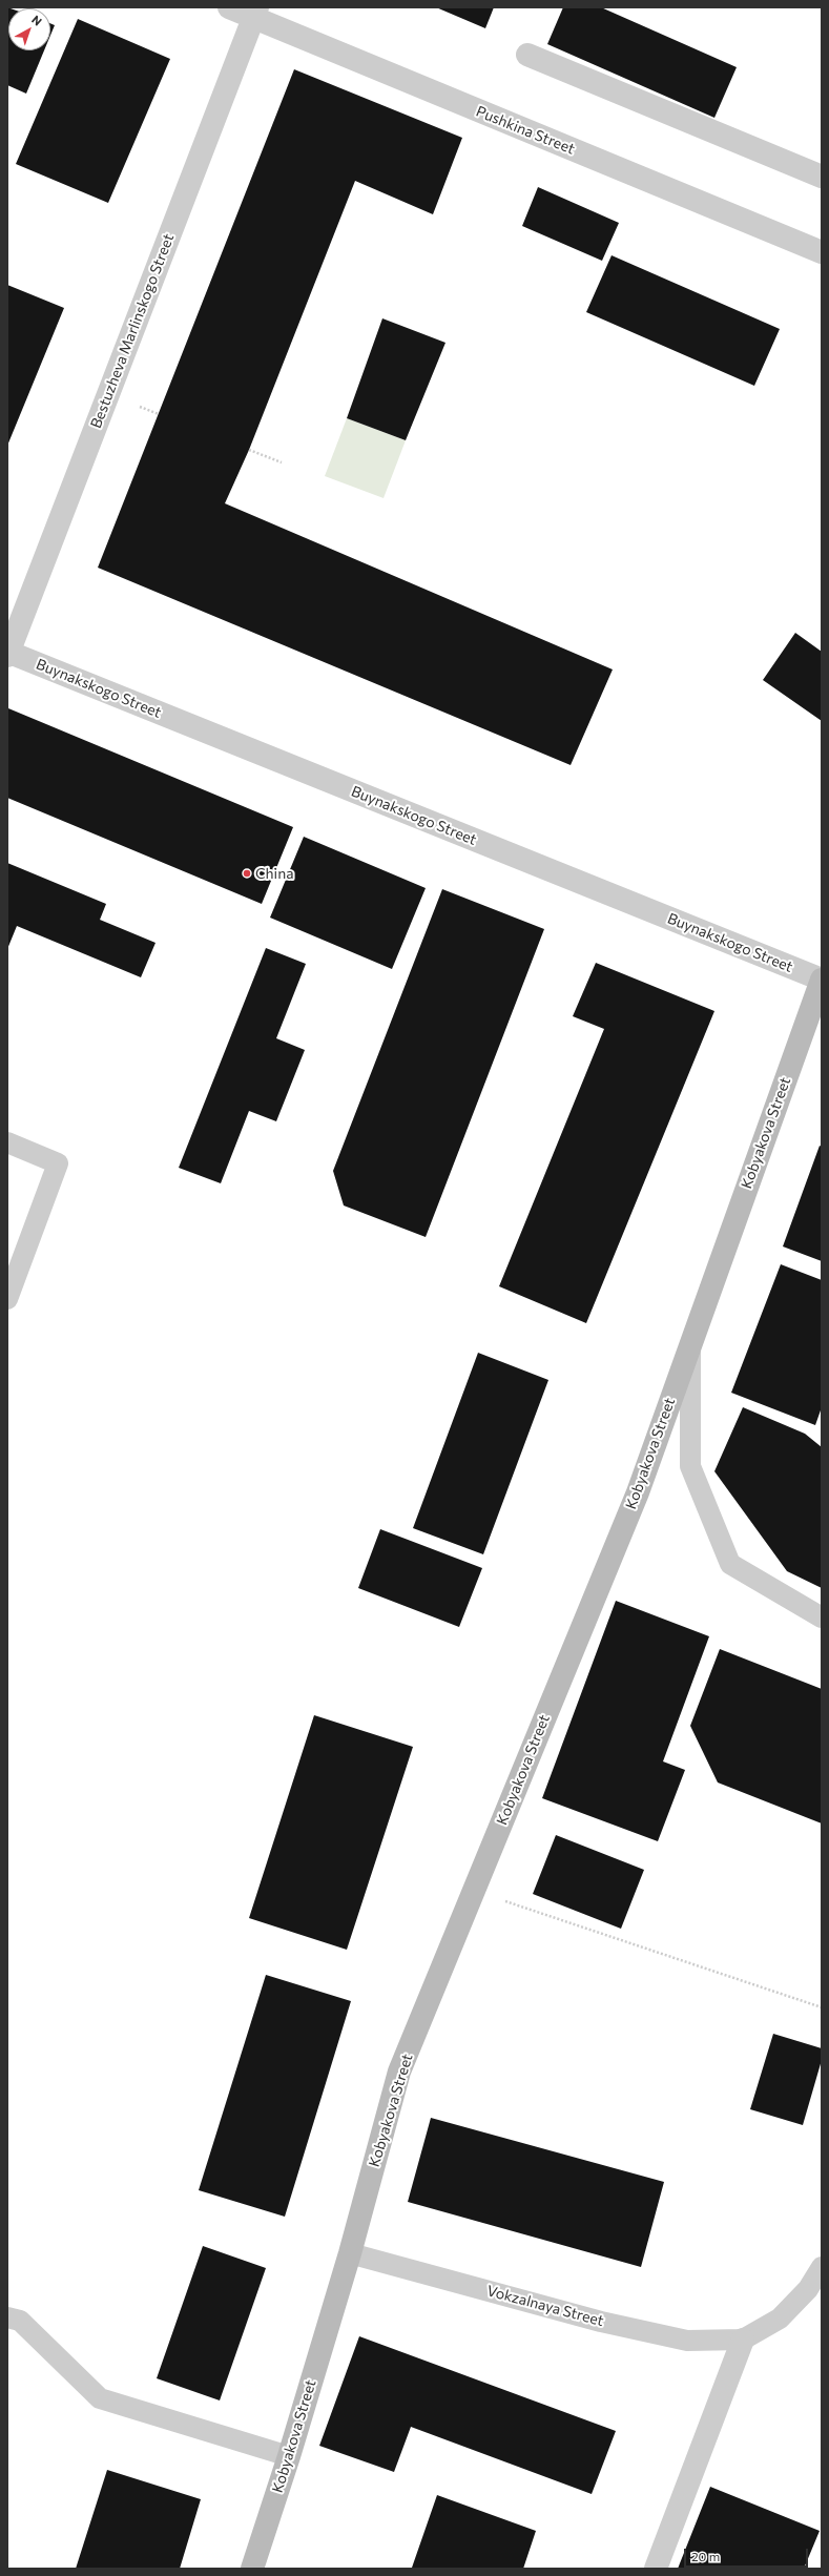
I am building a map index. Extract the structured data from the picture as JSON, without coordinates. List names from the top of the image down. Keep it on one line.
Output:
{"streets":{"street":["Pushkina Street","Bestuzheva Marlinskogo Street","Buynakskogo Street","Kobyakova Street"],"lane":["Vokzalnaya Street"]},"crossings":[["Pushkina Street","Bestuzheva Marlinskogo Street"],["Bestuzheva Marlinskogo Street","Buynakskogo Street"],["Buynakskogo Street","Kobyakova Street"],["Kobyakova Street","Vokzalnaya Street"]],"places":["China"],"scale_bar":"20 m","north":"top right"}
